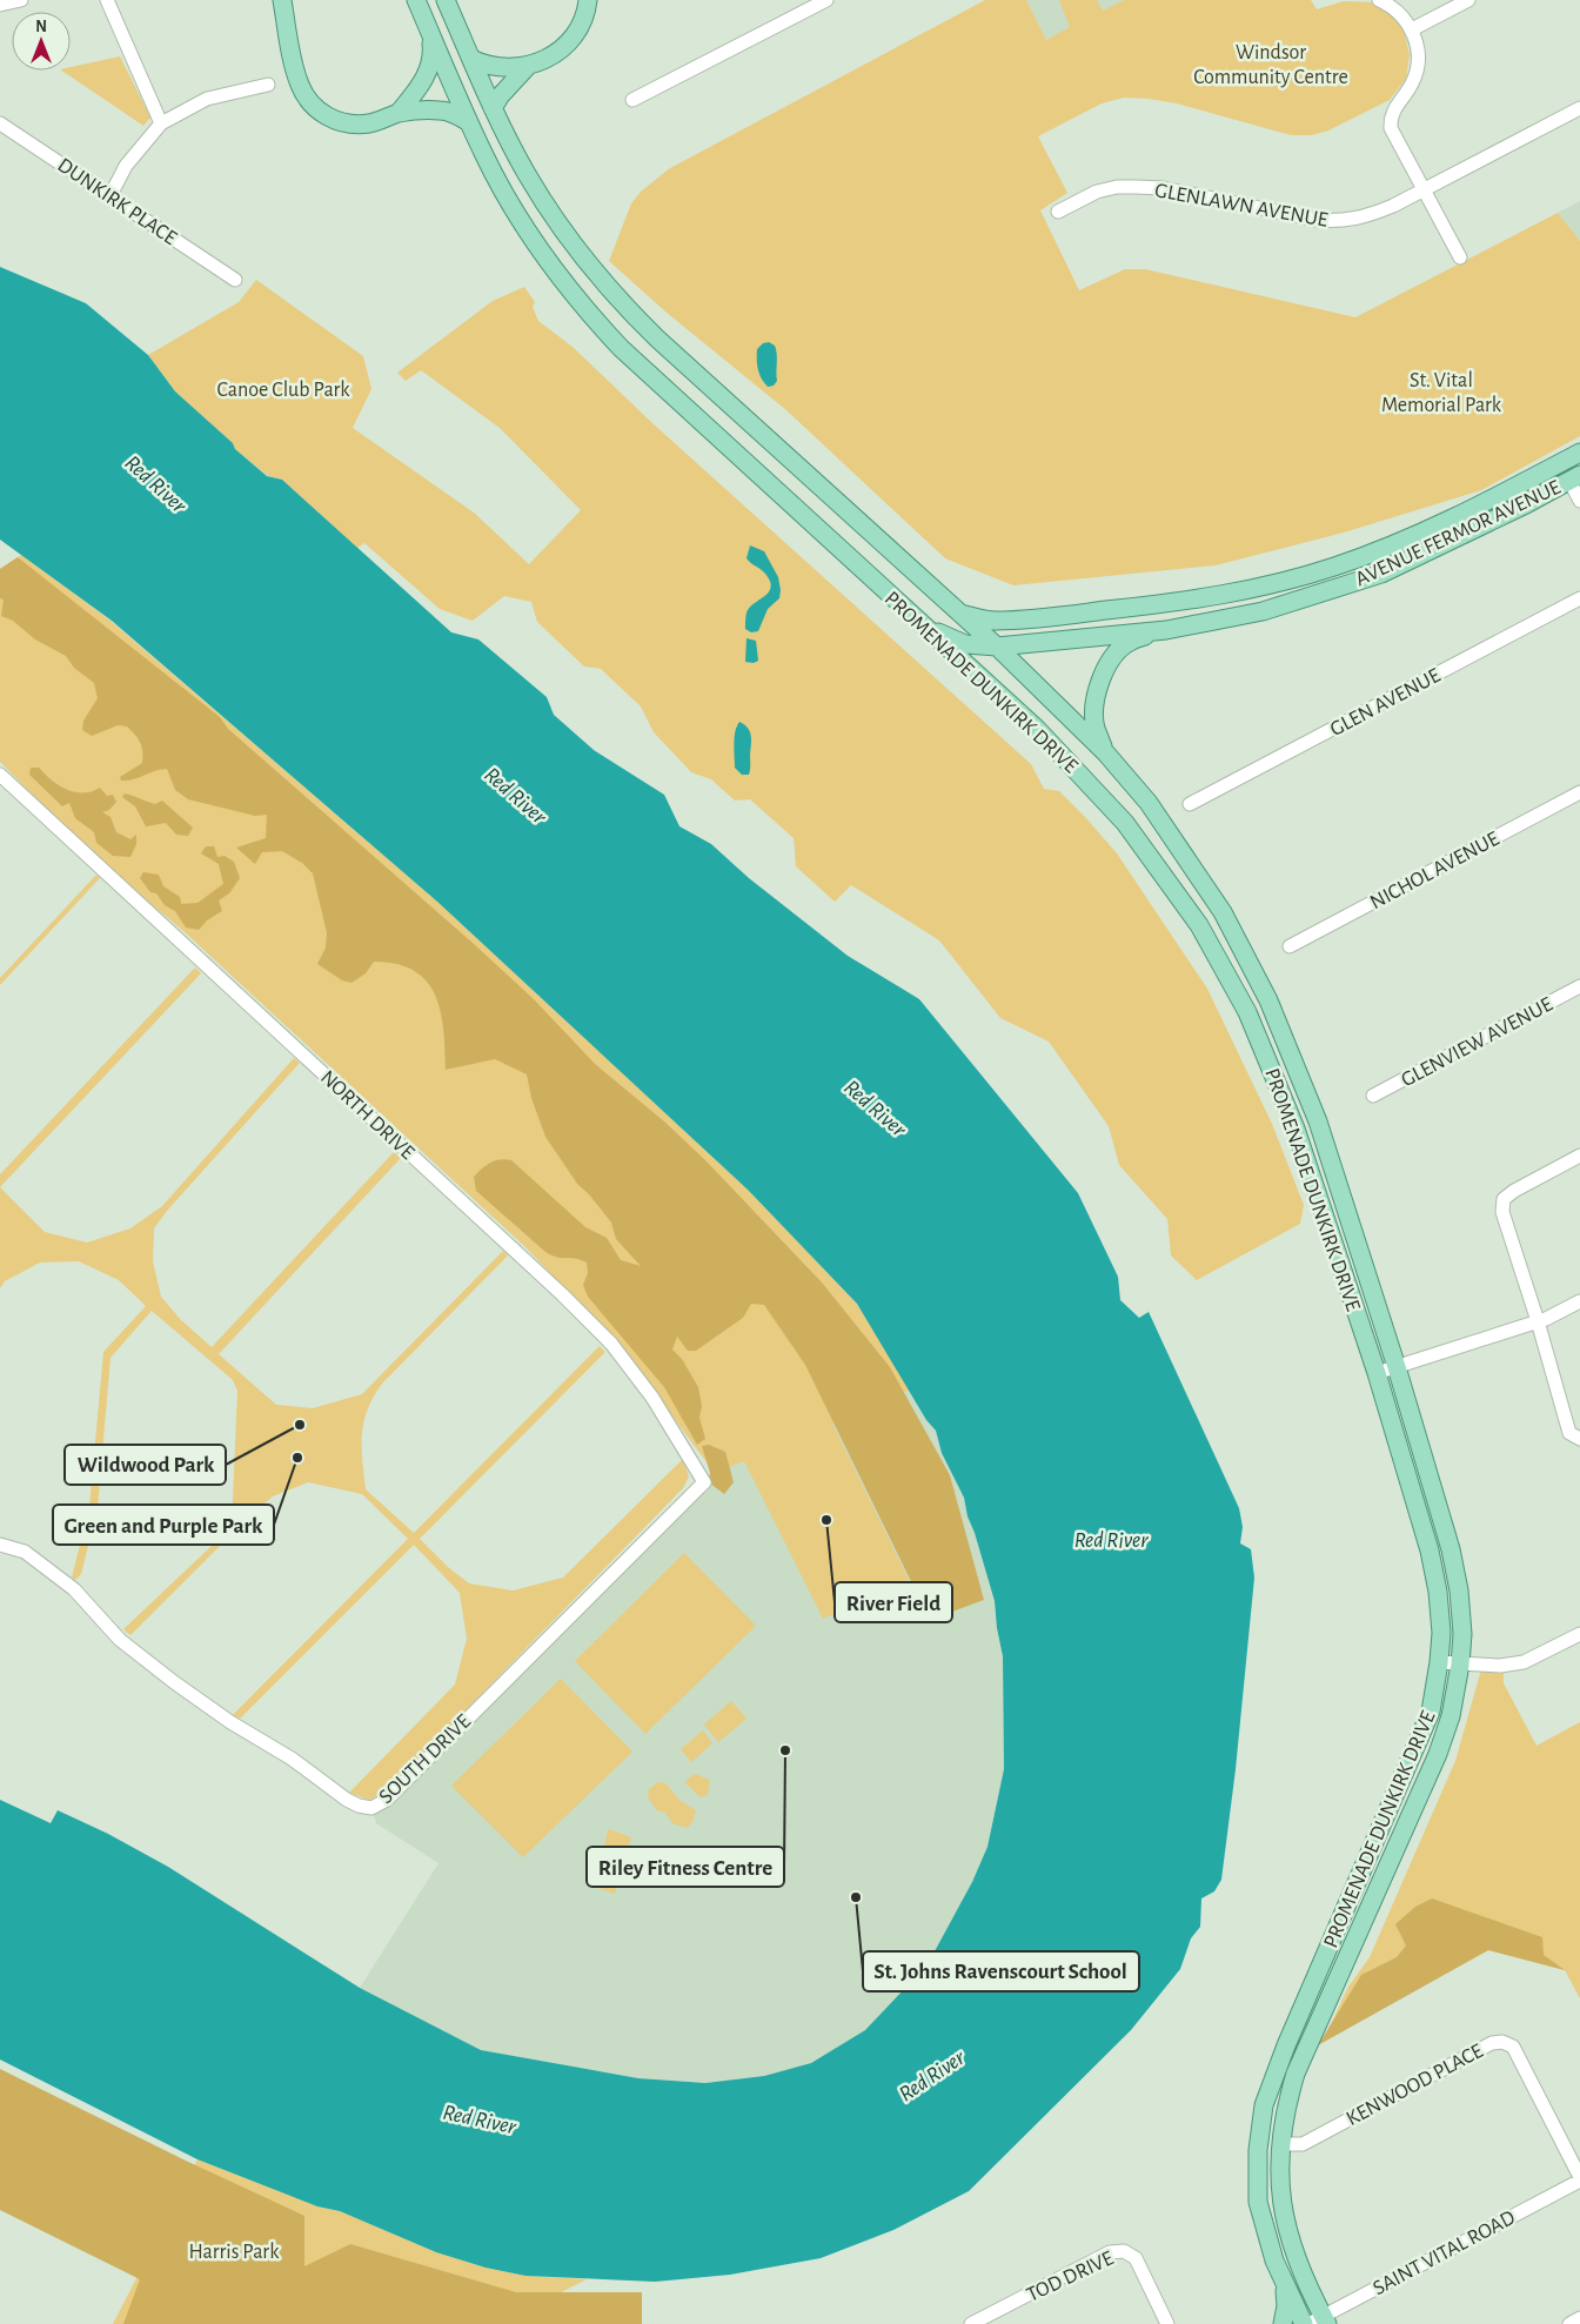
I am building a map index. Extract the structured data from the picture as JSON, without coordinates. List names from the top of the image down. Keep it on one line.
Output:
{"streets":{"main road":["AVENUE FERMOR AVENUE","PROMENADE DUNKIRK DRIVE"],"street":["DUNKIRK PLACE","GLENLAWN AVENUE","GLEN AVENUE","NICHOL AVENUE","GLENVIEW AVENUE","NORTH DRIVE","SOUTH DRIVE","KENWOOD PLACE","SAINT VITAL ROAD","TOD DRIVE"]},"crossings":[["AVENUE FERMOR AVENUE","PROMENADE DUNKIRK DRIVE"],["PROMENADE DUNKIRK DRIVE","KENWOOD PLACE"],["PROMENADE DUNKIRK DRIVE","SAINT VITAL ROAD"],["NORTH DRIVE","SOUTH DRIVE"],["KENWOOD PLACE","SAINT VITAL ROAD"]],"water":["Red River"],"parks":["Windsor Community Centre","St. Vital Memorial Park","Canoe Club Park","Harris Park"],"places":["Wildwood Park","Green and Purple Park","River Field","Riley Fitness Centre","St. Johns Ravenscourt School"],"north":"top"}
